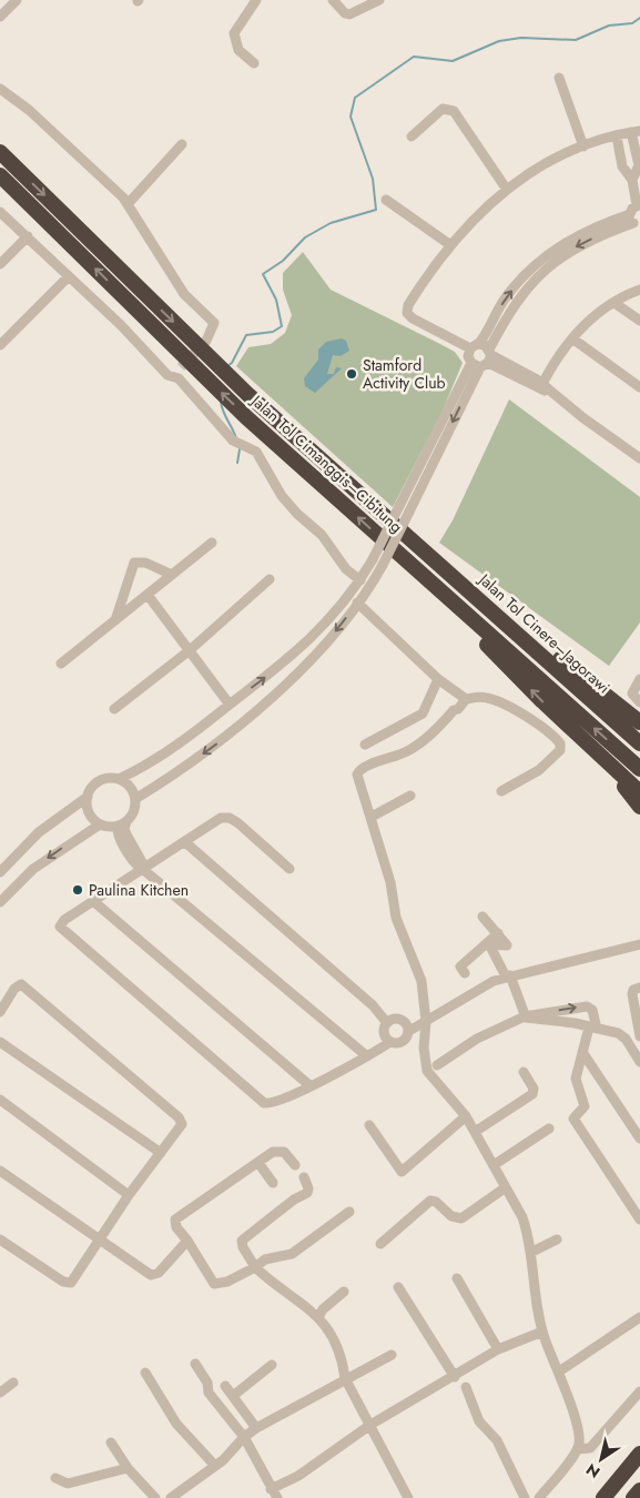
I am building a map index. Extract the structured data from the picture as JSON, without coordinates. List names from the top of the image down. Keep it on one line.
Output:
{"streets":{"highway":["Jalan Tol Cimanggis–Cibitung","Jalan Tol Cinere–Jagorawi"]},"crossings":[["Jalan Tol Cimanggis–Cibitung","Jalan Tol Cinere–Jagorawi"]],"places":["Stamford Activity Club","Paulina Kitchen"],"north":"bottom left"}
